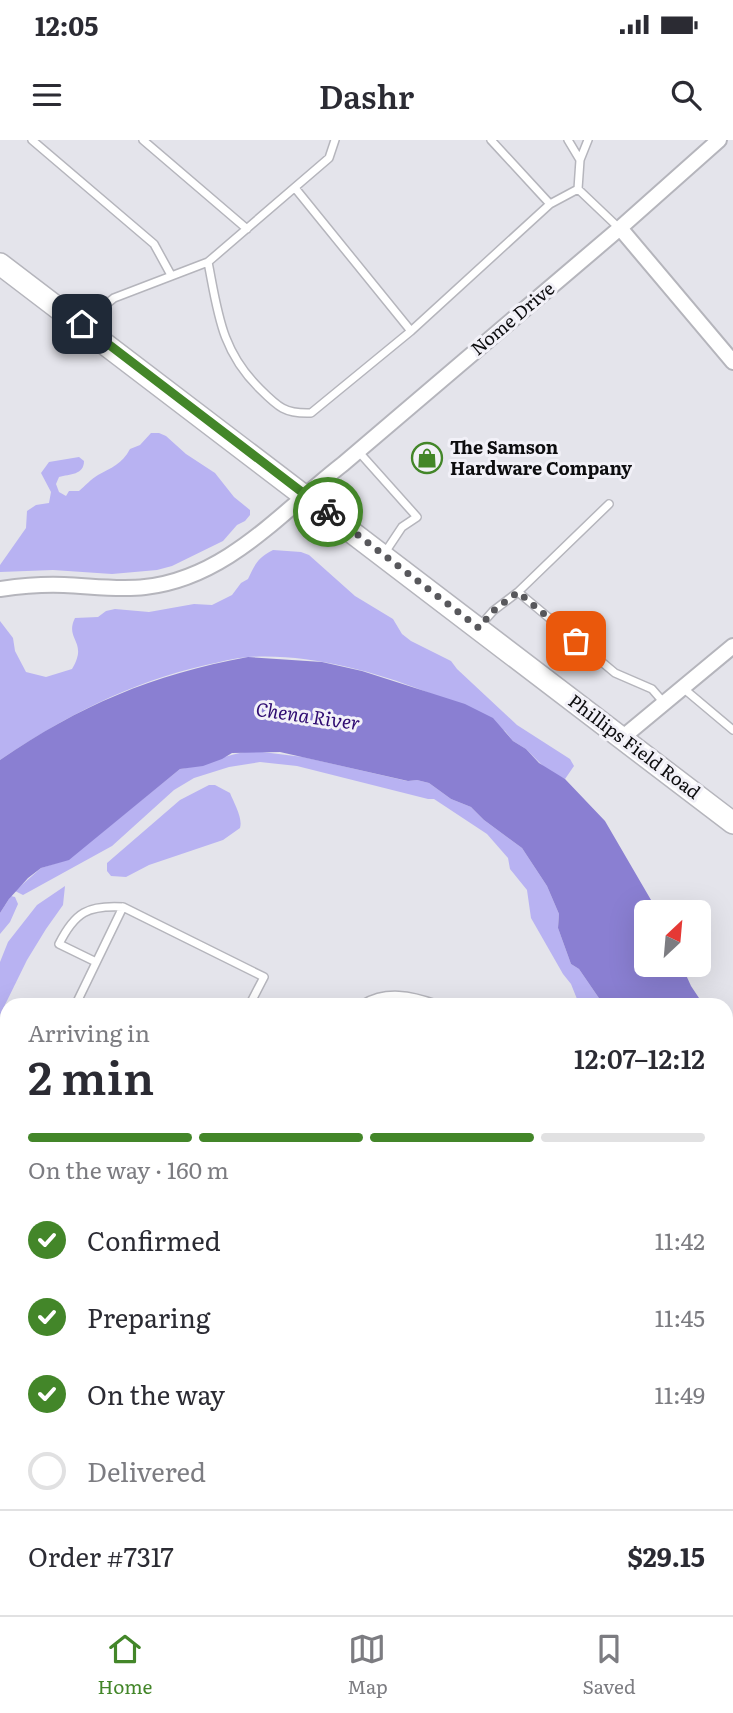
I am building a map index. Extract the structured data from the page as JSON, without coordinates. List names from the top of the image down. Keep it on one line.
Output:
{"streets":{"street":["Nome Drive","Phillips Field Road"]},"crossings":[["Nome Drive","Phillips Field Road"]],"water":["Chena River"],"places":{"shop":["The Samson Hardware Company"]},"north":"top right","page":{"status":"12:05","header":"Dashr","heading":["2 min","Arriving in","12:07–12:12"],"panel":["Order #7317","$29.15"],"bar":"On the way · 160 m","list":[["Confirmed","11:42"],["Preparing","11:45"],["On the way","11:49"],"Delivered"],"tabs":["Home","Map","Saved"]}}
